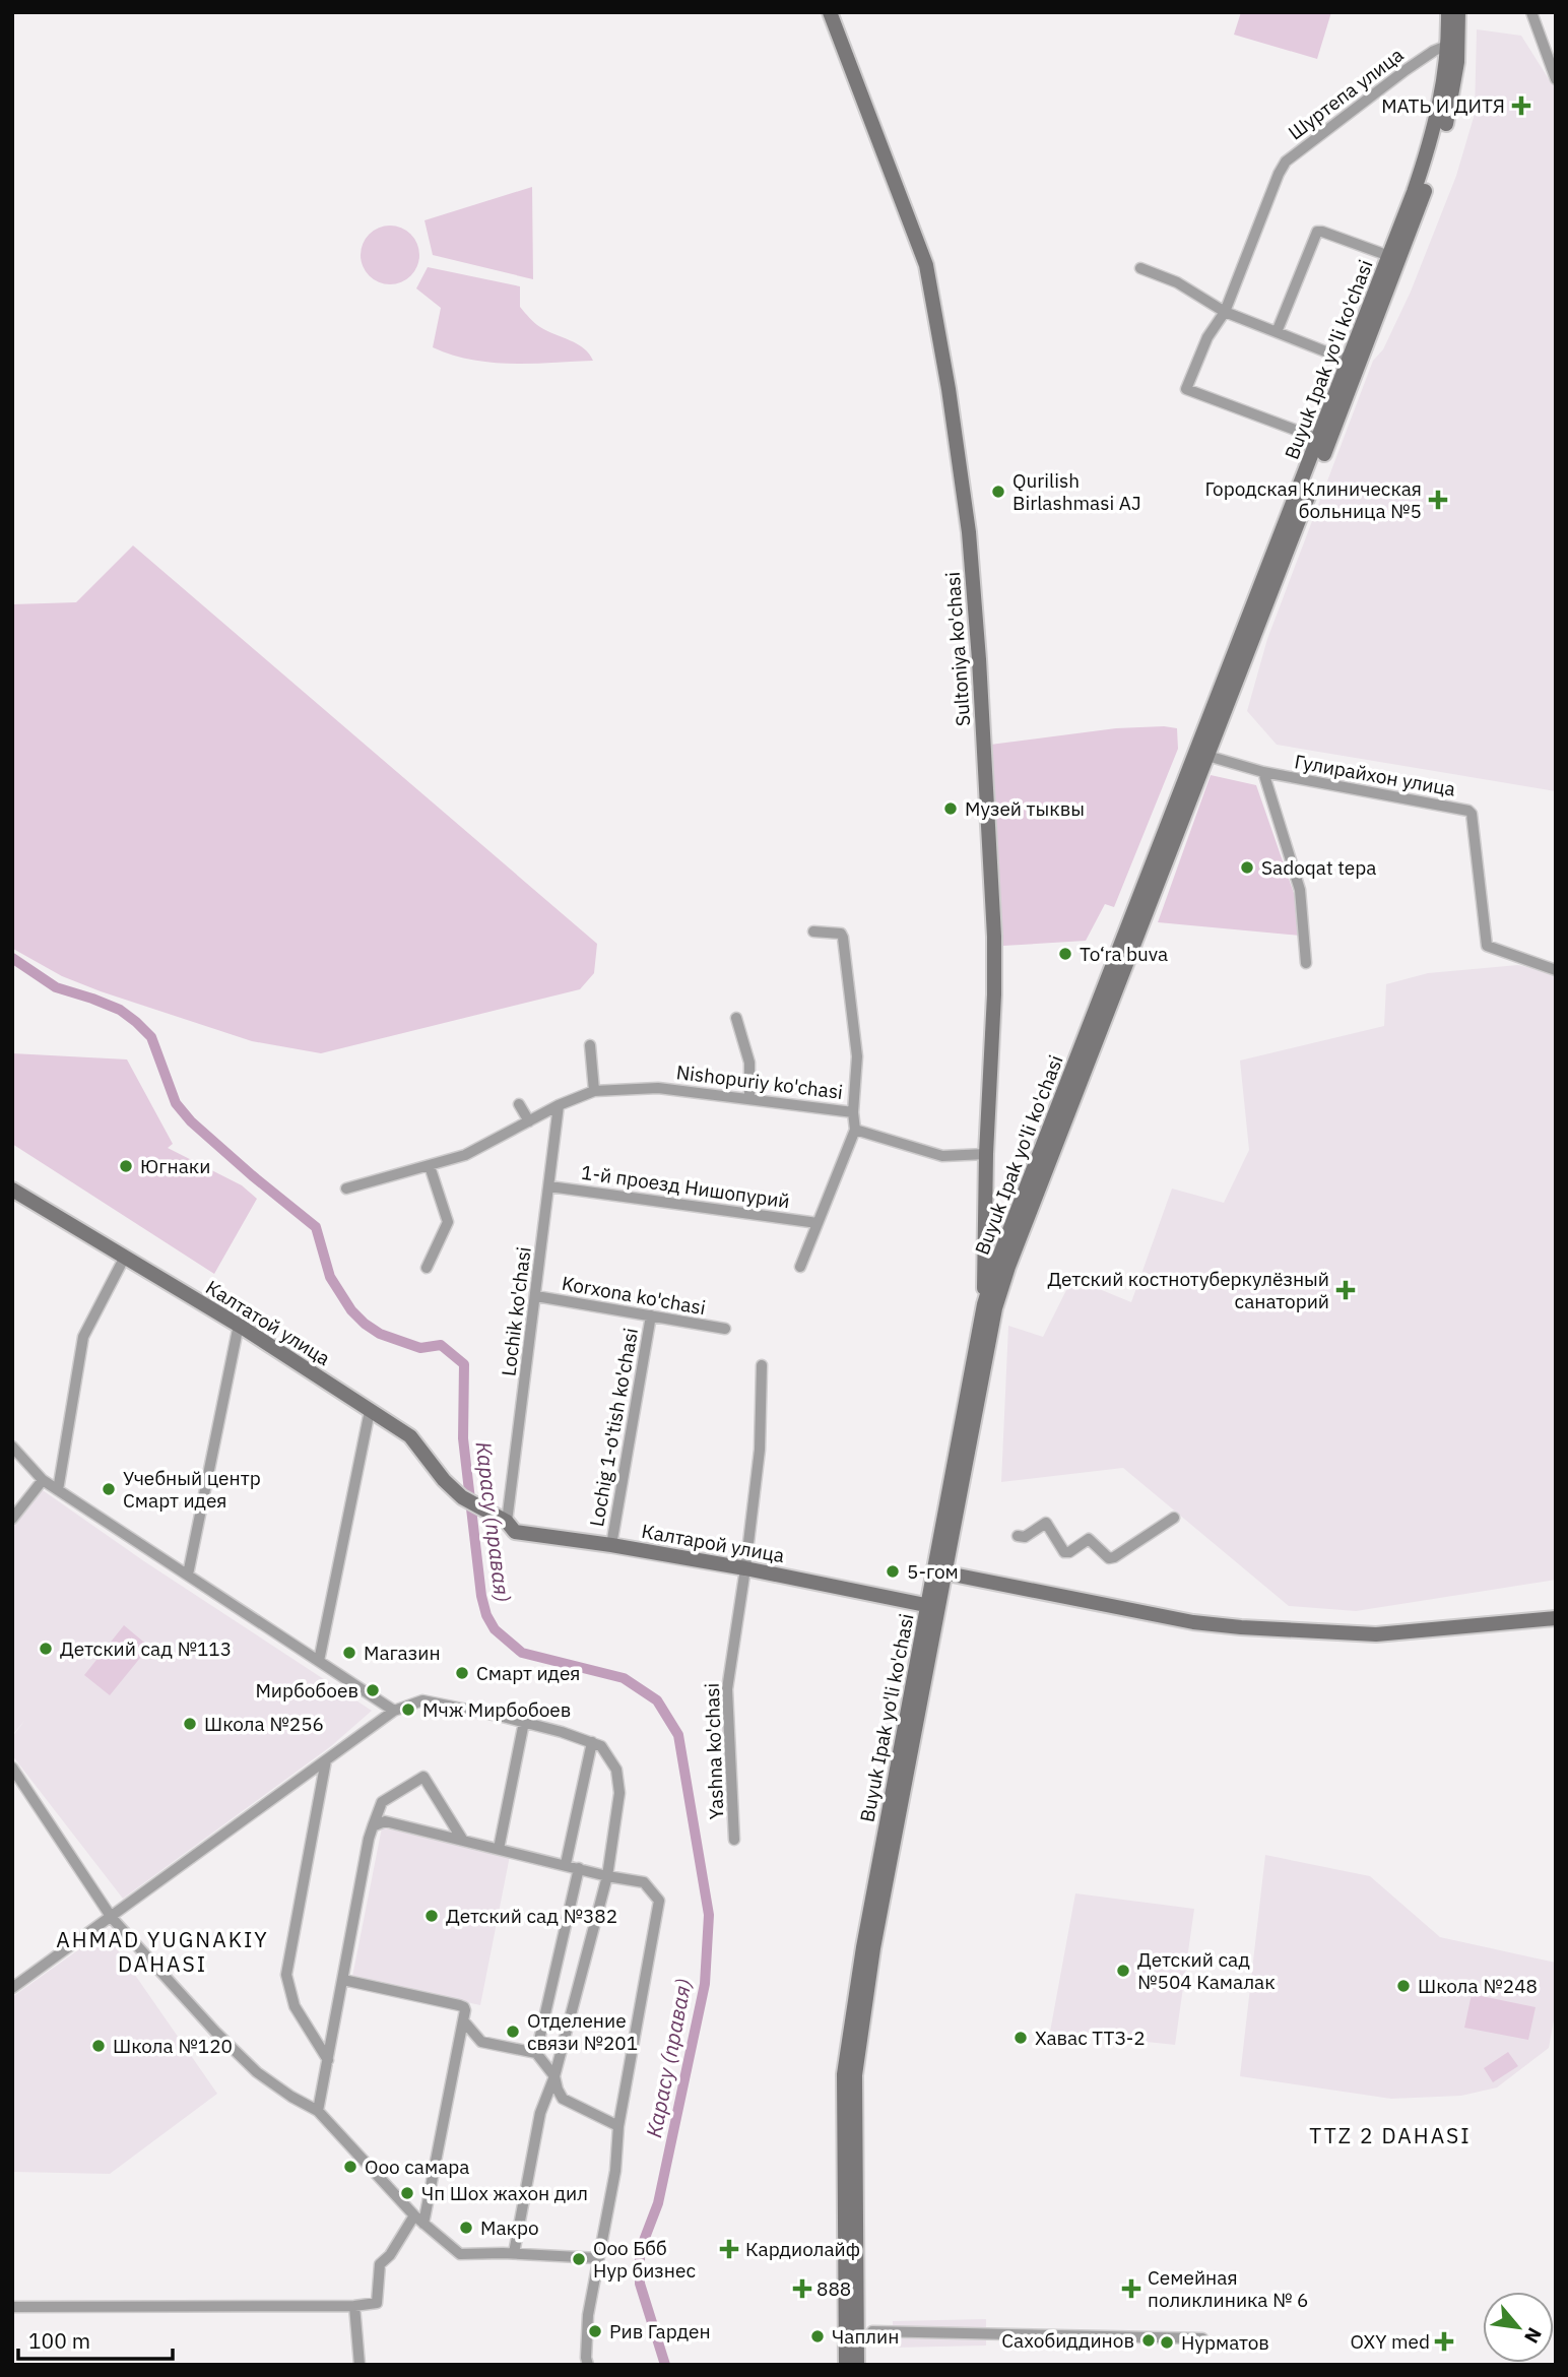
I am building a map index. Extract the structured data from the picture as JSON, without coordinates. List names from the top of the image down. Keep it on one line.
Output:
{"streets":{"main road":["Buyuk Ipak yo'li ko'chasi","Sultoniya ko'chasi","Калтатой улица","Калтарой улица"],"street":["Шуртепа улица","Гулирайхон улица","Nishopuriy ko'chasi","1-й проезд Нишопурий","Korxona ko'chasi","Lochik ko'chasi","Lochig 1-o'tish ko'chasi","Yashna ko'chasi"]},"crossings":[["Шуртепа улица","Buyuk Ipak yo'li ko'chasi"],["Buyuk Ipak yo'li ko'chasi","Sultoniya ko'chasi"],["Buyuk Ipak yo'li ko'chasi","Калтарой улица"],["Nishopuriy ko'chasi","Lochik ko'chasi"],["1-й проезд Нишопурий","Lochik ko'chasi"],["Korxona ko'chasi","Lochik ko'chasi"],["Korxona ko'chasi","Lochig 1-o'tish ko'chasi"],["Lochik ko'chasi","Калтарой улица"],["Калтатой улица","Калтарой улица"],["Lochig 1-o'tish ko'chasi","Калтарой улица"],["Калтарой улица","Yashna ko'chasi"]],"districts":["AHMAD YUGNAKIY DAHASI","TTZ 2 DAHASI"],"water":["Карасу (правая)"],"places":{"health":["МАТЬ И ДИТЯ","Городская Клиническая больница №5","Детский костнотуберкулёзный санаторий","Кардиолайф","888","Семейная поликлиника № 6","OXY med"],"other":["Qurilish Birlashmasi AJ","Музей тыквы","Sadoqat tepa","To‘ra buva","Югнаки","Учебный центр Смарт идея","5-гом","Детский сад №113","Магазин","Смарт идея","Мирбобоев","Мчж Мирбобоев","Школа №256","Детский сад №382","Детский сад №504 Камалак","Школа №248","Отделение связи №201","Хавас ТТЗ-2","Школа №120","Ооо самара","Чп Шох жахон дил","Макро","Ооо Ббб Нур бизнес","Рив Гарден","Чаплин","Сахобиддинов","Нурматов"]},"scale_bar":"100 m","north":"bottom right"}
